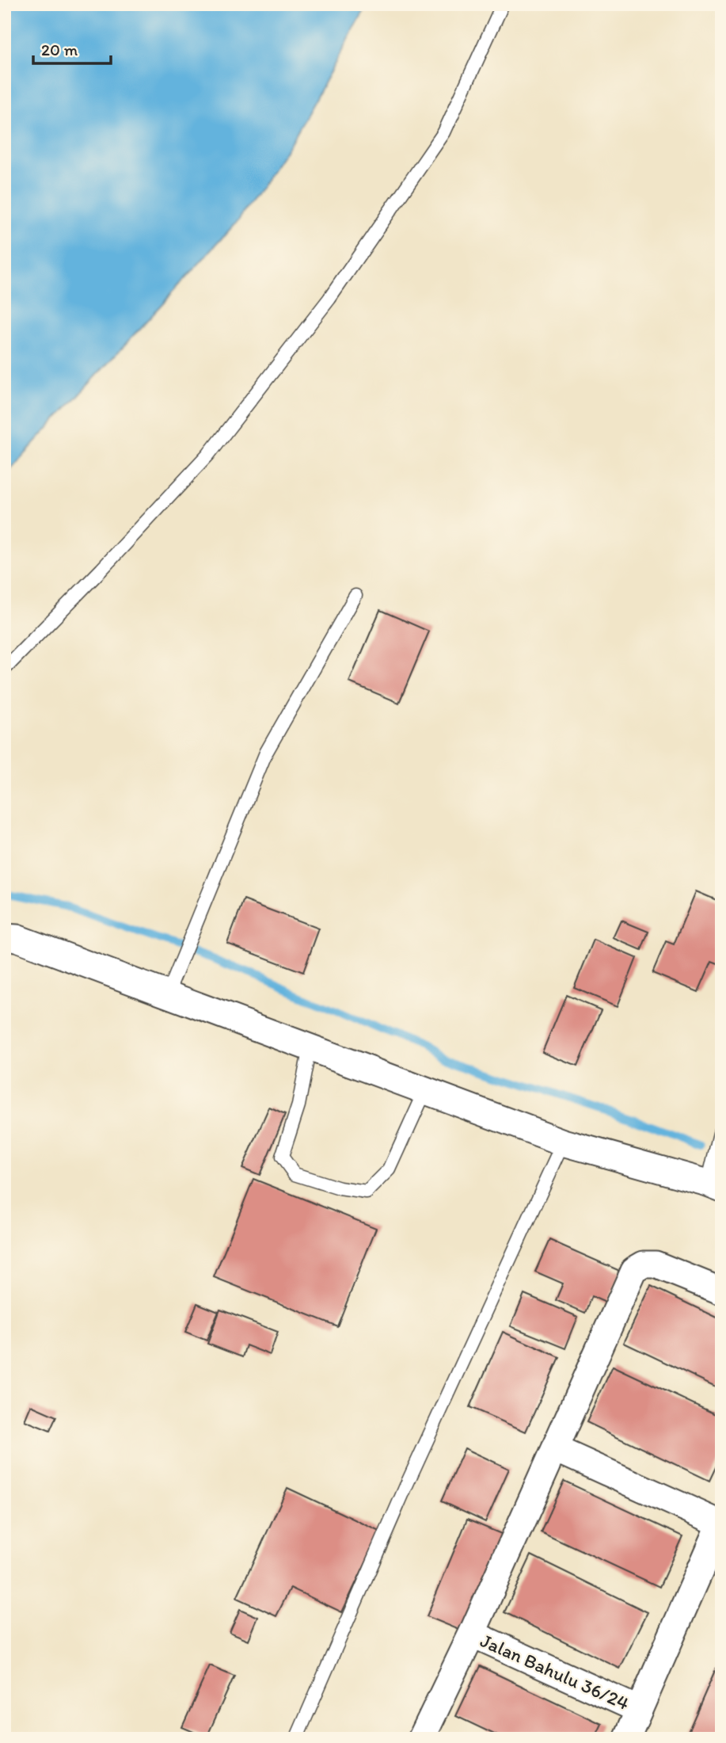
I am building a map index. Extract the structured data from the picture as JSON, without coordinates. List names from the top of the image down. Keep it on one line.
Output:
{"streets":{"street":["Jalan Bahulu 36/24"]},"scale_bar":"20 m"}
